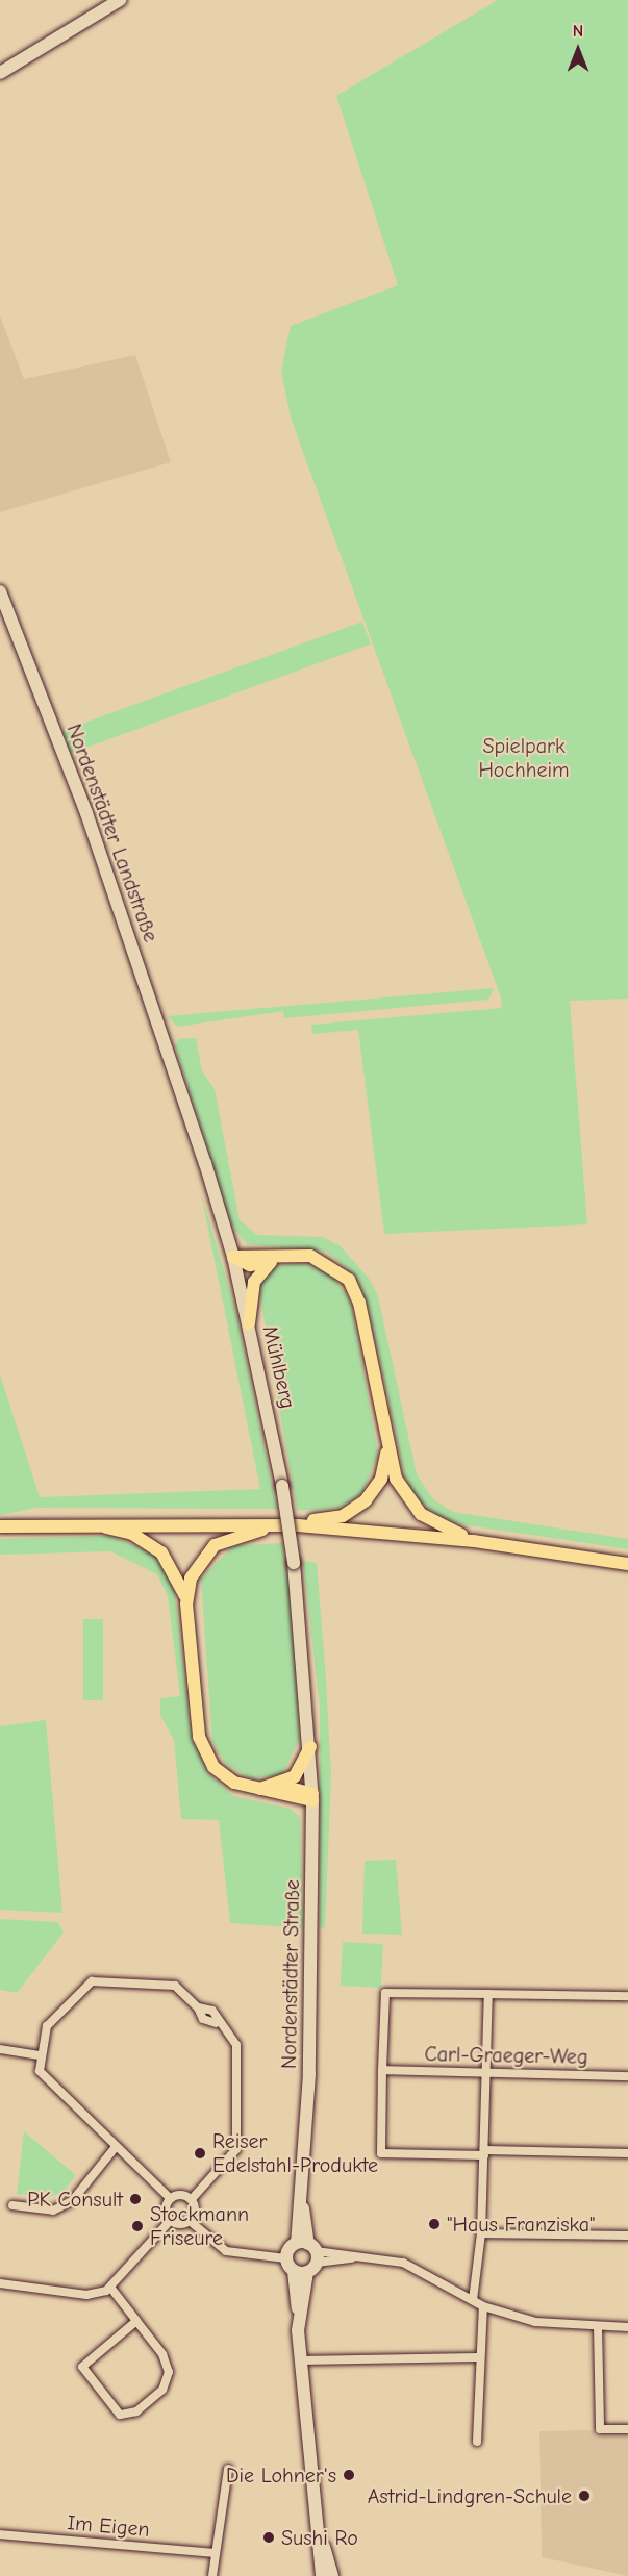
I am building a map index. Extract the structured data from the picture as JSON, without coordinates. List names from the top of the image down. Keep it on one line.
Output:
{"streets":{"main road":["Nordenstädter Landstraße","Mühlberg","Nordenstädter Straße"],"street":["Carl-Graeger-Weg","Im Eigen"]},"crossings":[["Nordenstädter Landstraße","Mühlberg"],["Mühlberg","Nordenstädter Straße"]],"parks":["Spielpark Hochheim"],"places":["Reiser Edelstahl-Produkte","PK Consult","\"Haus Franziska\"","Stockmann Friseure","Die Lohner's","Astrid-Lindgren-Schule","Sushi Ro"],"north":"top"}
